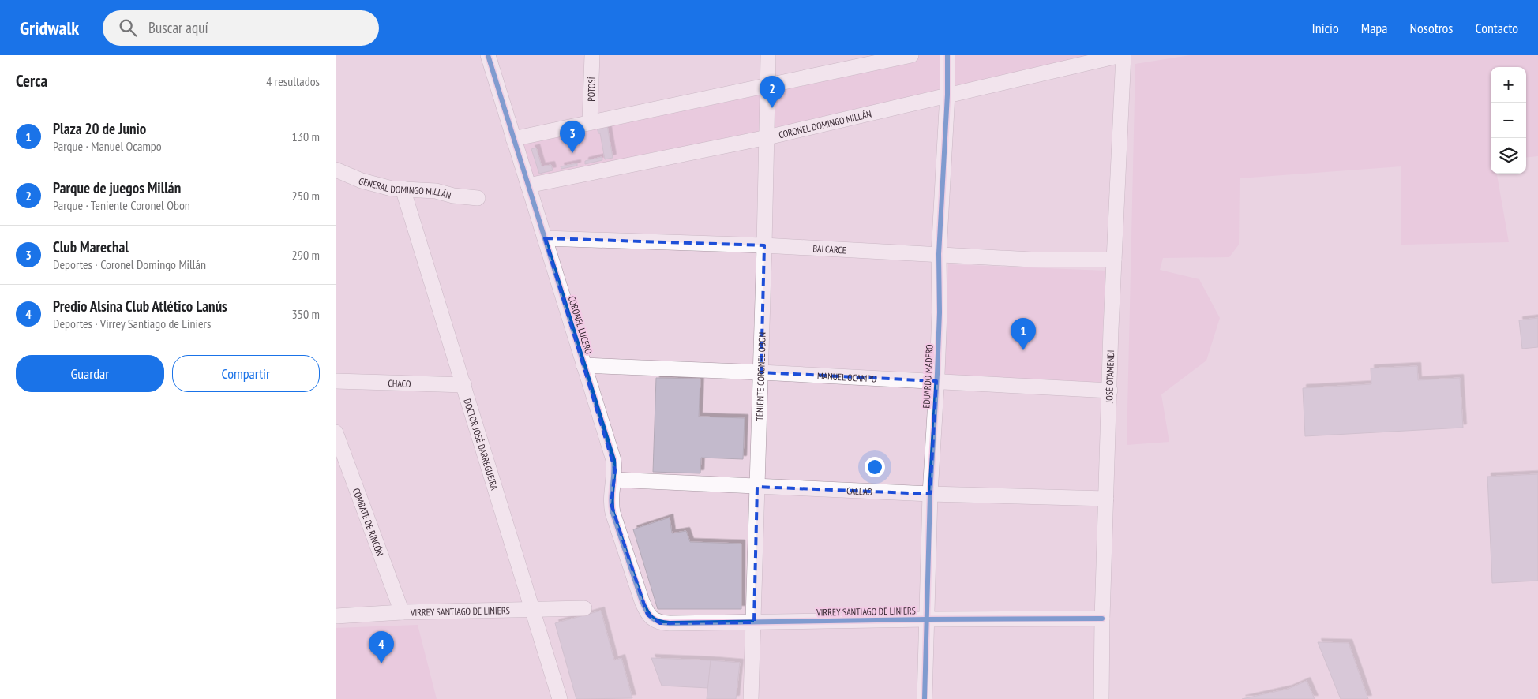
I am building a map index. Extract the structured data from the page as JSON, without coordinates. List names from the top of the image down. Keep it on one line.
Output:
{"streets":{"street":["POTOSÍ","CORONEL DOMINGO MILLÁN","GENERAL DOMINGO MILLÁN","BALCARCE","CORONEL LUCERO","MANUEL OCAMPO","EDUARDO MADERO","TENIENTE CORONEL OBON","JOSÉ OTAMENDI","CHACO","DOCTOR JOSÉ DARREGUEIRA","CALLAO","COMBATE DE RINCÓN","VIRREY SANTIAGO DE LINIERS"]},"crossings":[["CORONEL DOMINGO MILLÁN","CORONEL LUCERO"],["CORONEL DOMINGO MILLÁN","EDUARDO MADERO"],["CORONEL DOMINGO MILLÁN","TENIENTE CORONEL OBON"],["CORONEL DOMINGO MILLÁN","JOSÉ OTAMENDI"],["GENERAL DOMINGO MILLÁN","DOCTOR JOSÉ DARREGUEIRA"],["BALCARCE","CORONEL LUCERO"],["BALCARCE","EDUARDO MADERO"],["BALCARCE","TENIENTE CORONEL OBON"],["BALCARCE","JOSÉ OTAMENDI"],["CORONEL LUCERO","MANUEL OCAMPO"],["CORONEL LUCERO","CALLAO"],["CORONEL LUCERO","VIRREY SANTIAGO DE LINIERS"],["MANUEL OCAMPO","EDUARDO MADERO"],["MANUEL OCAMPO","TENIENTE CORONEL OBON"],["MANUEL OCAMPO","JOSÉ OTAMENDI"],["EDUARDO MADERO","CALLAO"],["EDUARDO MADERO","VIRREY SANTIAGO DE LINIERS"],["TENIENTE CORONEL OBON","CALLAO"],["TENIENTE CORONEL OBON","VIRREY SANTIAGO DE LINIERS"],["JOSÉ OTAMENDI","CALLAO"],["JOSÉ OTAMENDI","VIRREY SANTIAGO DE LINIERS"],["CHACO","DOCTOR JOSÉ DARREGUEIRA"],["DOCTOR JOSÉ DARREGUEIRA","VIRREY SANTIAGO DE LINIERS"],["COMBATE DE RINCÓN","VIRREY SANTIAGO DE LINIERS"]],"page":{"header":"Gridwalk","search":"Buscar aquí","nav":["Inicio","Mapa","Nosotros","Contacto"],"heading":["Cerca","4 resultados"],"map_buttons":["+","−"],"pins":["2","3","1","4"],"list":[{"mark":"1","name":"Plaza 20 de Junio","note":"Parque · Manuel Ocampo","value":"130 m"},{"mark":"2","name":"Parque de juegos Millán","note":"Parque · Teniente Coronel Obon","value":"250 m"},{"mark":"3","name":"Club Marechal","note":"Deportes · Coronel Domingo Millán","value":"290 m"},{"mark":"4","name":"Predio Alsina Club Atlético Lanús","note":"Deportes · Virrey Santiago de Liniers","value":"350 m"}],"buttons":["Guardar","Compartir"]}}
